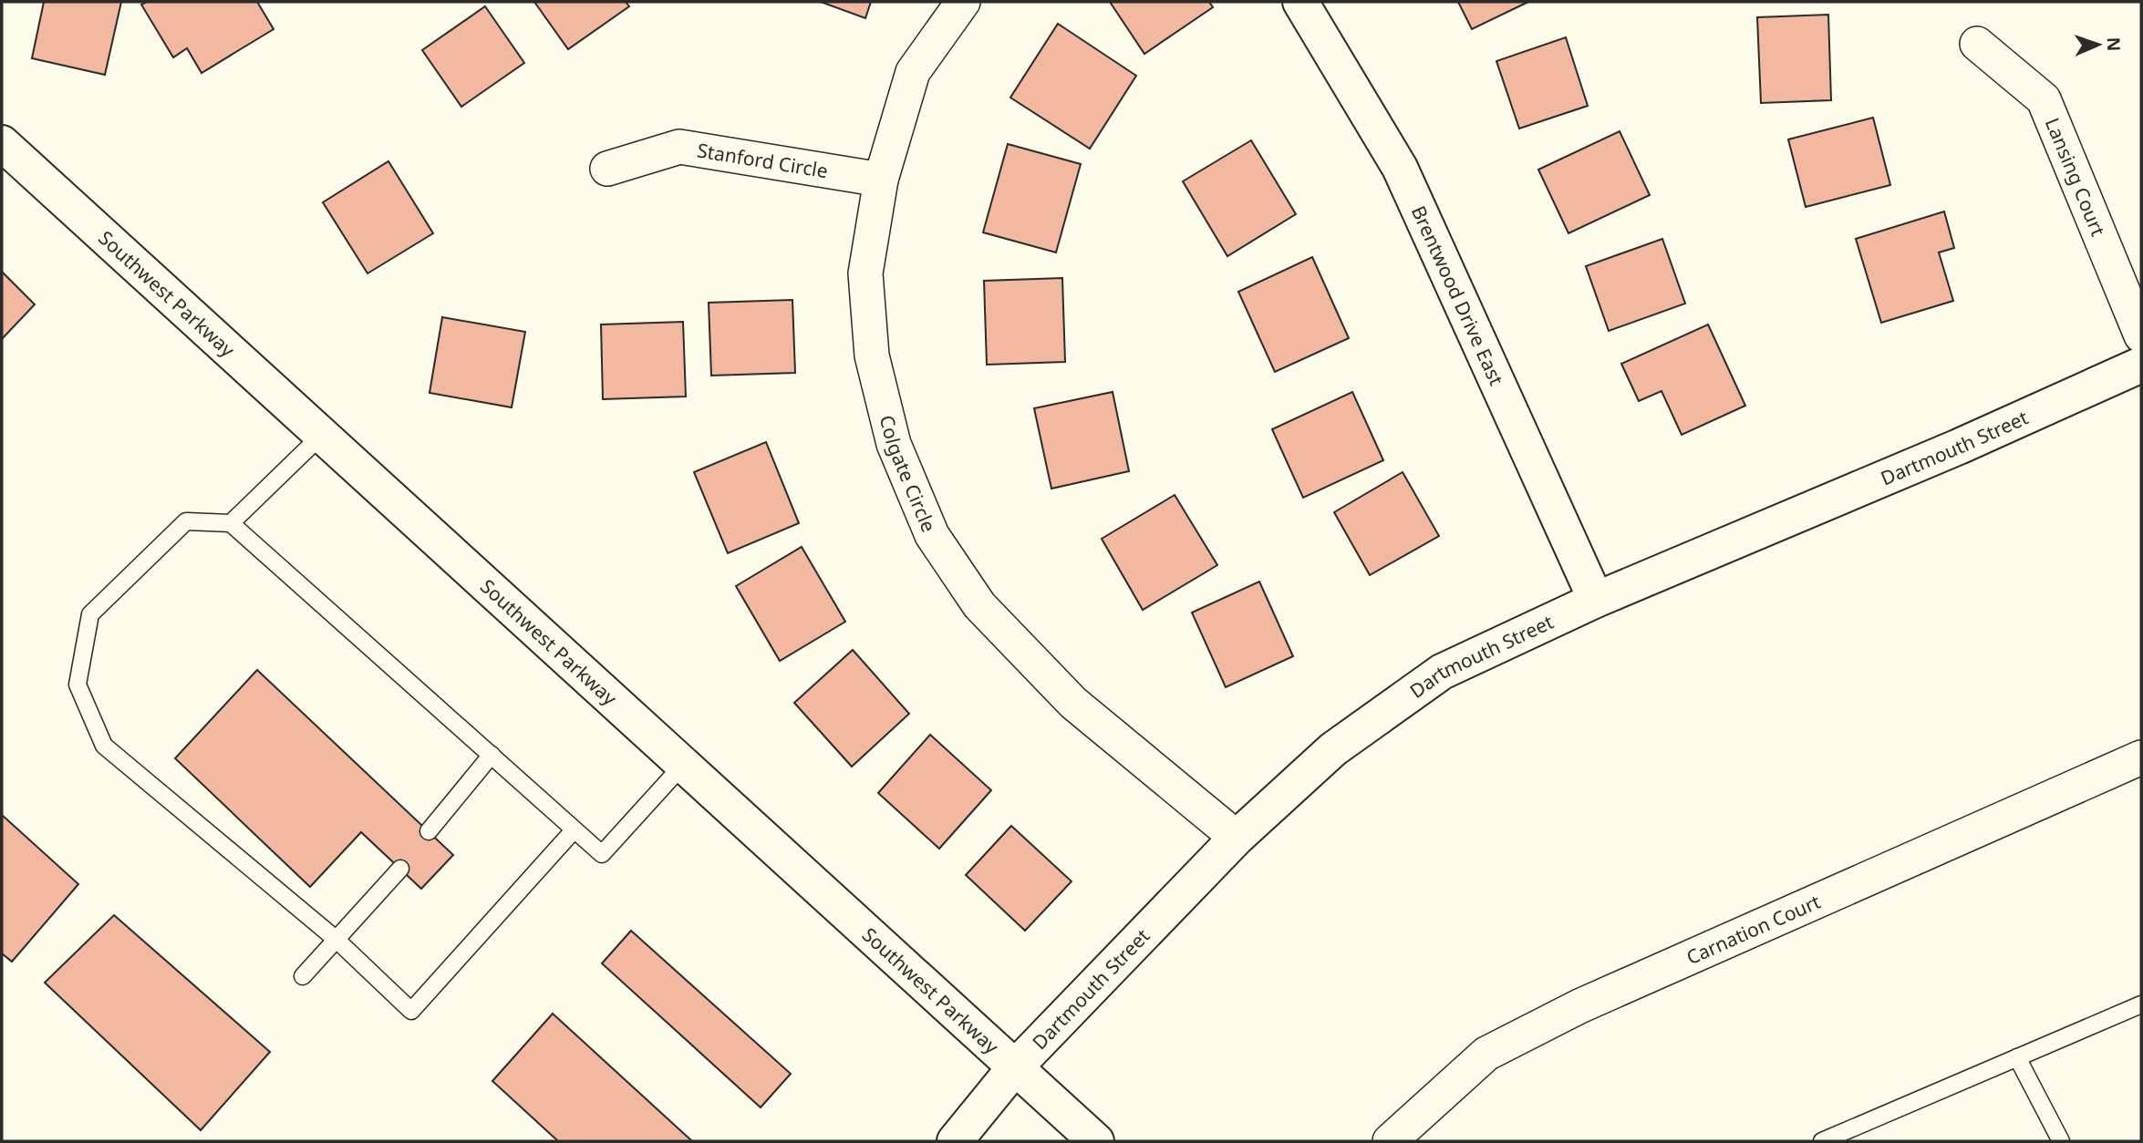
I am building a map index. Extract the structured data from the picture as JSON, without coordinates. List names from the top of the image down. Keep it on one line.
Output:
{"streets":{"street":["Stanford Circle","Lansing Court","Southwest Parkway","Brentwood Drive East","Dartmouth Street","Colgate Circle","Carnation Court"]},"crossings":[["Stanford Circle","Colgate Circle"],["Southwest Parkway","Dartmouth Street"],["Brentwood Drive East","Dartmouth Street"],["Dartmouth Street","Colgate Circle"]],"north":"right"}
